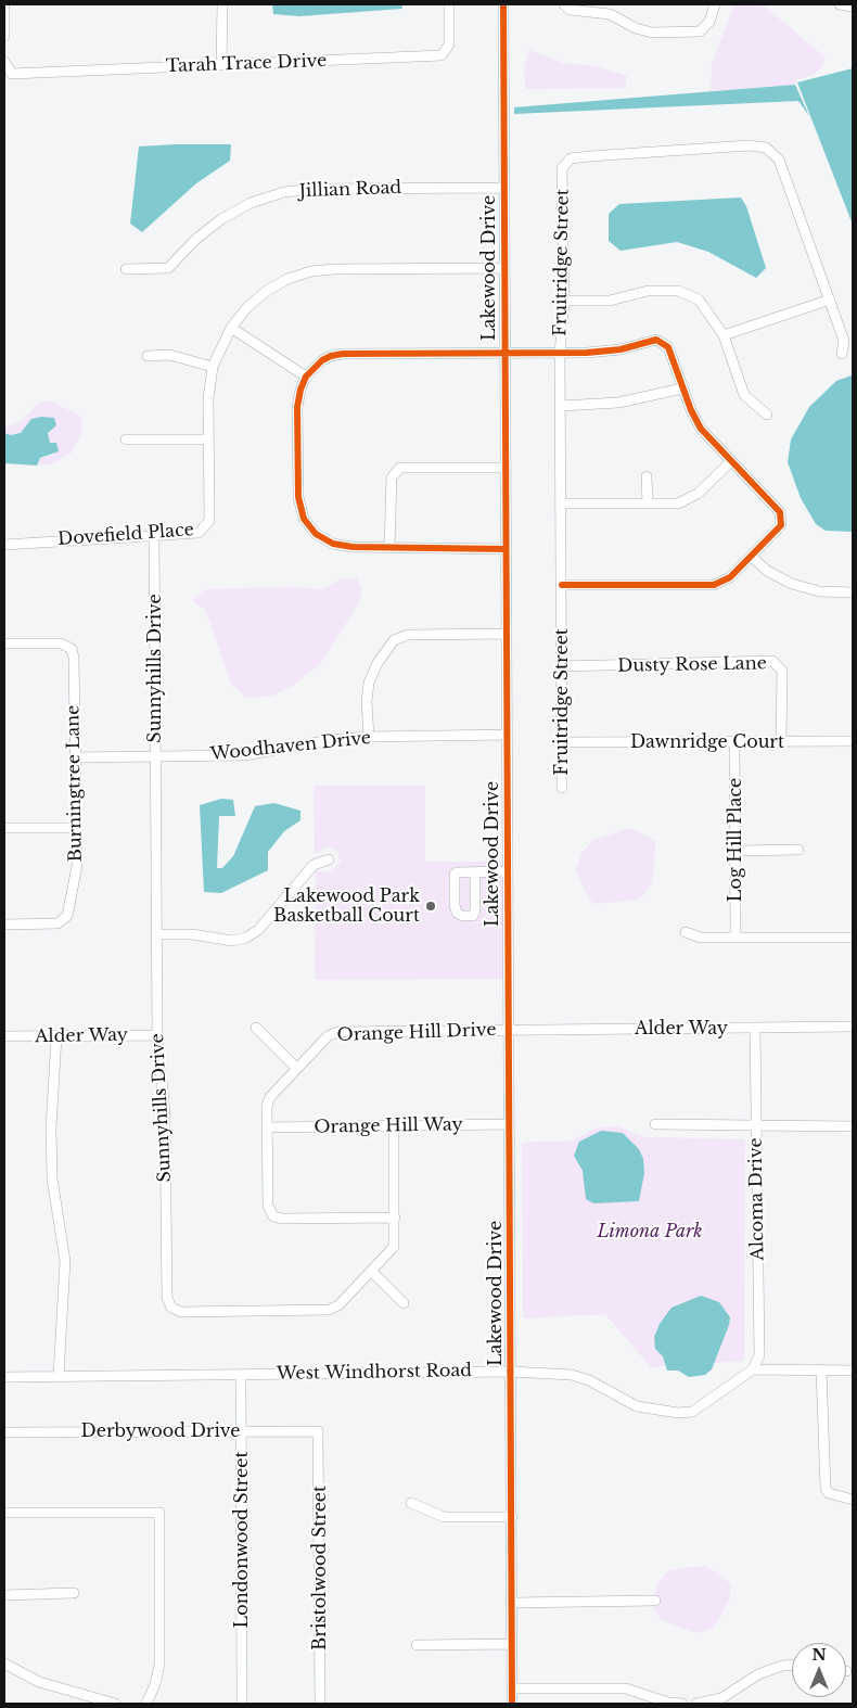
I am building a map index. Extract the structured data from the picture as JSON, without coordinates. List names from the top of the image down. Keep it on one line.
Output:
{"streets":{"street":["Tarah Trace Drive","Jillian Road","Fruitridge Street","Lakewood Drive","Dovefield Place","Dusty Rose Lane","Sunnyhills Drive","Dawnridge Court","Woodhaven Drive","Burningtree Lane","Log Hill Place","Alder Way","Orange Hill Drive","Orange Hill Way","Alcoma Drive","West Windhorst Road","Derbywood Drive","Londonwood Street","Bristolwood Street"]},"crossings":[["Jillian Road","Lakewood Drive"],["Fruitridge Street","Dusty Rose Lane"],["Fruitridge Street","Dawnridge Court"],["Lakewood Drive","Dovefield Place"],["Lakewood Drive","Woodhaven Drive"],["Lakewood Drive","Alder Way"],["Lakewood Drive","Orange Hill Drive"],["Lakewood Drive","Orange Hill Way"],["Lakewood Drive","West Windhorst Road"],["Dovefield Place","Sunnyhills Drive"],["Dusty Rose Lane","Dawnridge Court"],["Sunnyhills Drive","Woodhaven Drive"],["Sunnyhills Drive","Alder Way"],["Sunnyhills Drive","Orange Hill Drive"],["Sunnyhills Drive","Orange Hill Way"],["Dawnridge Court","Log Hill Place"],["Woodhaven Drive","Burningtree Lane"],["Alder Way","Orange Hill Drive"],["Alder Way","Alcoma Drive"],["Orange Hill Drive","Orange Hill Way"],["Alcoma Drive","West Windhorst Road"],["West Windhorst Road","Londonwood Street"],["Derbywood Drive","Londonwood Street"],["Derbywood Drive","Bristolwood Street"]],"parks":["Limona Park"],"places":["Lakewood Park Basketball Court"],"north":"top"}
